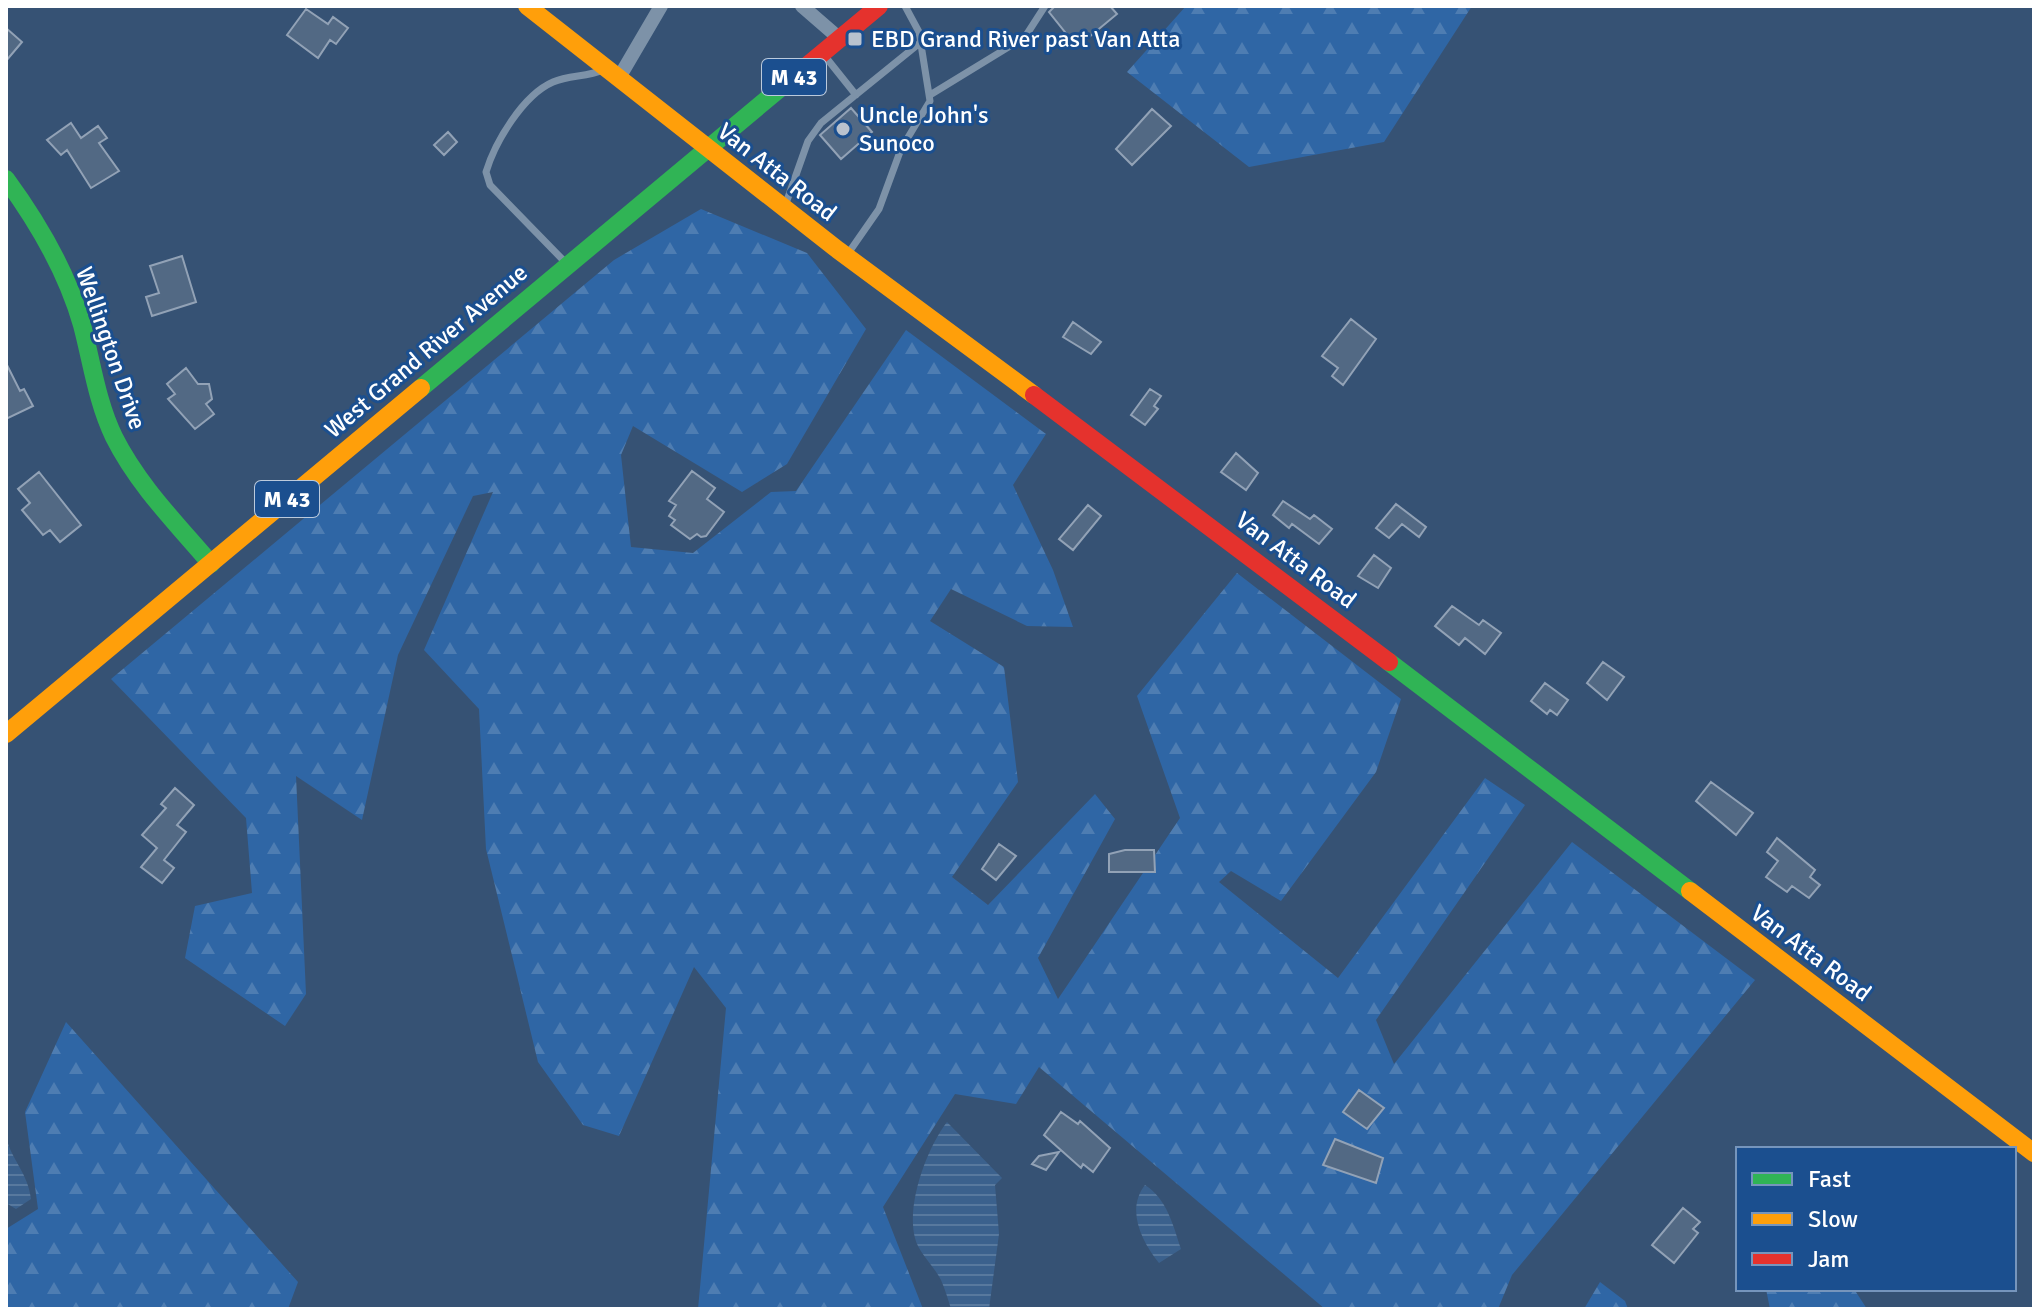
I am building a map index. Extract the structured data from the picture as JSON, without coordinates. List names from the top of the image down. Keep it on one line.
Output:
{"streets":{"street":["M 43","Van Atta Road","Wellington Drive","West Grand River Avenue"]},"crossings":[["Van Atta Road","West Grand River Avenue"],["Wellington Drive","West Grand River Avenue"]],"places":{"transit":["EBD Grand River past Van Atta"],"other":["Uncle John's Sunoco"]},"legend":["Fast","Slow","Jam"]}
